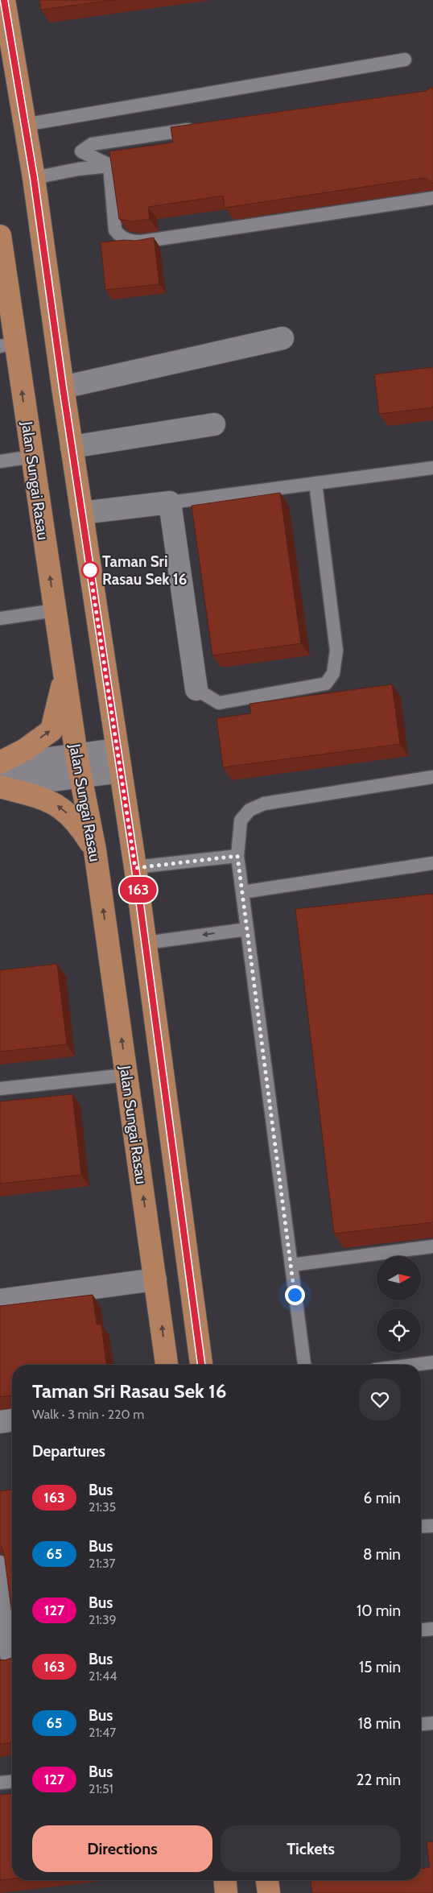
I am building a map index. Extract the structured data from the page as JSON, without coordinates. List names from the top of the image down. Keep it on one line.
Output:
{"streets":{"main road":["Jalan Sungai Rasau"]},"places":["Taman Sri Rasau Sek 16"],"lines":["bus line 163"],"north":"right","page":{"on_map":"163","heading":[["Taman Sri Rasau Sek 16","Walk · 3 min · 220 m"],"Departures"],"list":[{"mark":"163","name":"Bus","note":"21:35","value":"6 min"},{"mark":"65","name":"Bus","note":"21:37","value":"8 min"},{"mark":"127","name":"Bus","note":"21:39","value":"10 min"},{"mark":"163","name":"Bus","note":"21:44","value":"15 min"},{"mark":"65","name":"Bus","note":"21:47","value":"18 min"},{"mark":"127","name":"Bus","note":"21:51","value":"22 min"}],"buttons":["Directions","Tickets"]}}
